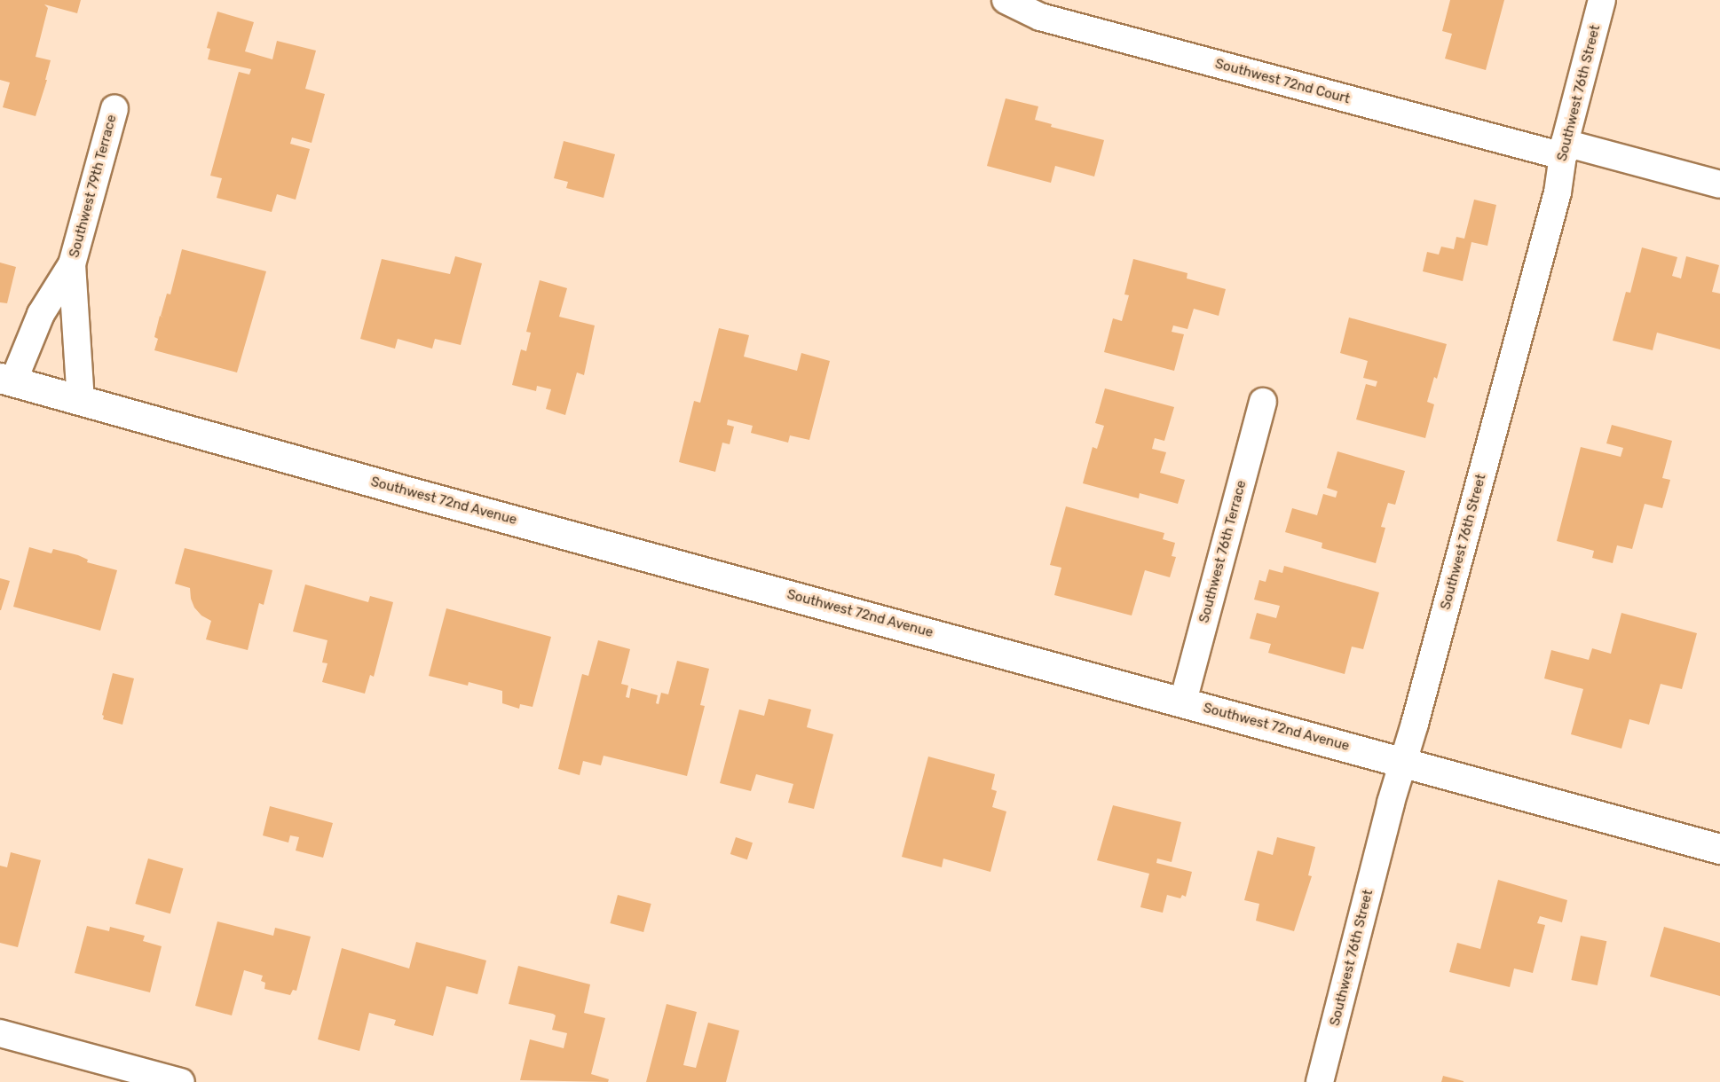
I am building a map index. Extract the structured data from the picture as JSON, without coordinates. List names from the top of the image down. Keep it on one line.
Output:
{"streets":{"street":["Southwest 72nd Court","Southwest 76th Street","Southwest 79th Terrace","Southwest 72nd Avenue","Southwest 76th Terrace"]},"crossings":[["Southwest 72nd Court","Southwest 76th Street"],["Southwest 76th Street","Southwest 72nd Avenue"],["Southwest 79th Terrace","Southwest 72nd Avenue"],["Southwest 72nd Avenue","Southwest 76th Terrace"]]}
